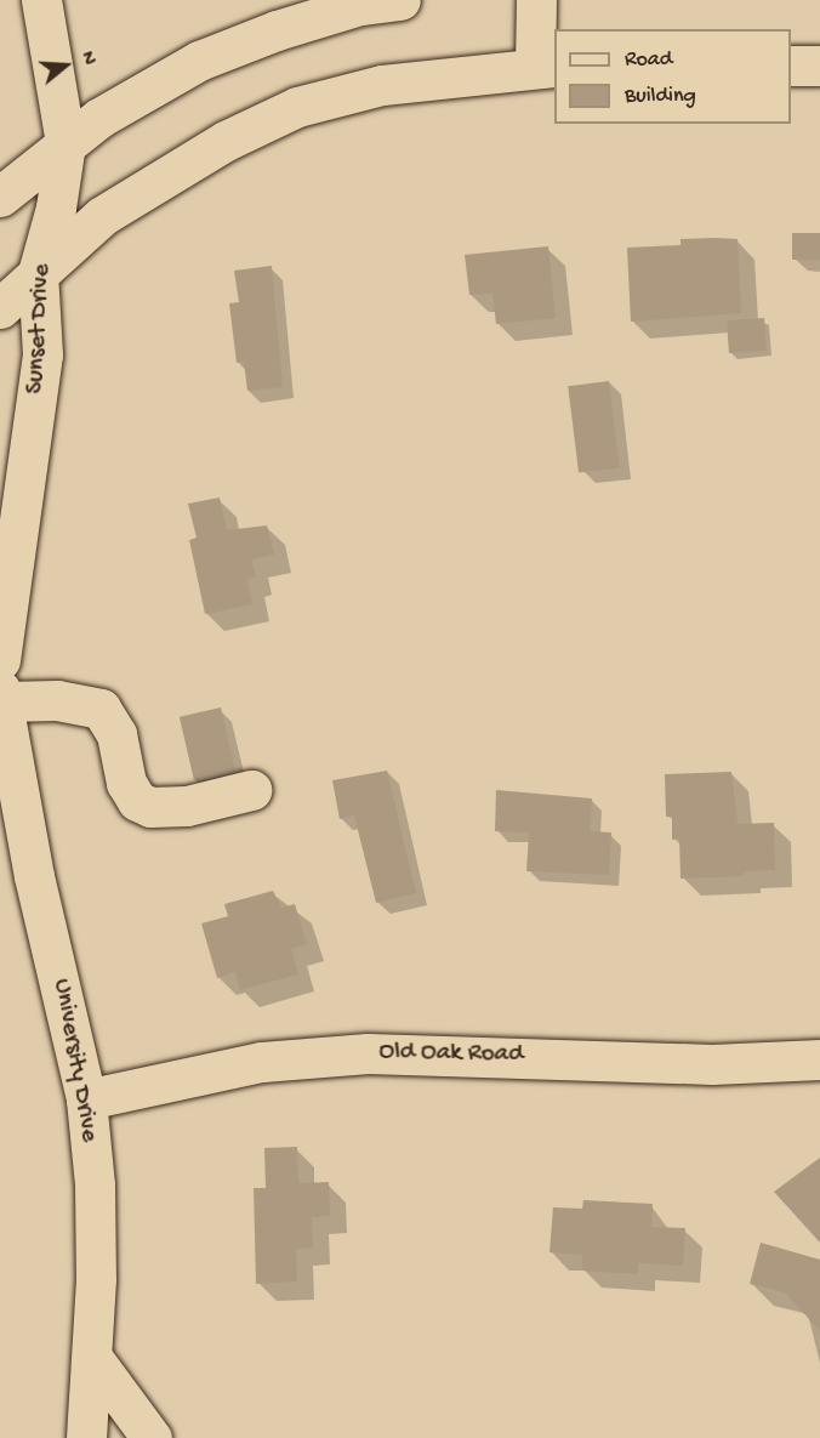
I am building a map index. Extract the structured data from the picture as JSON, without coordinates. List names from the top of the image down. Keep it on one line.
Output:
{"streets":{"street":["Sunset Drive","Old Oak Road","University Drive"]},"crossings":[["Old Oak Road","University Drive"]],"legend":["Road","Building"],"north":"right"}
